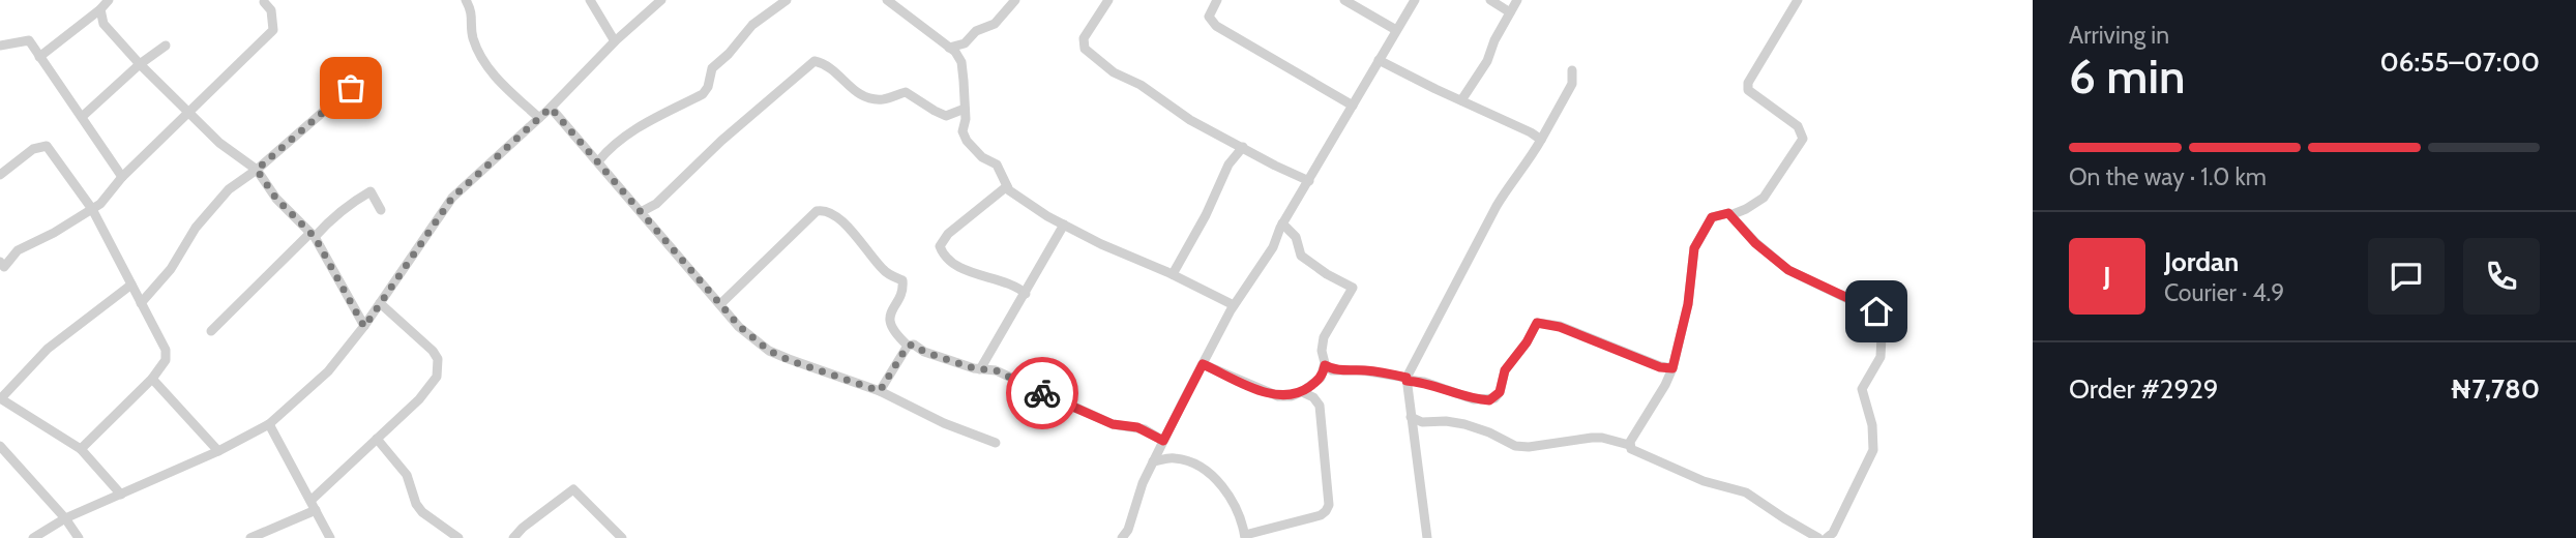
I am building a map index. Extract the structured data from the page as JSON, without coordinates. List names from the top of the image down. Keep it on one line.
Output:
{"page":{"heading":["6 min","Arriving in","06:55–07:00"],"panel":["Jordan","Courier · 4.9","Order #2929","₦7,780"],"bar":"On the way · 1.0 km","round":"J"}}
